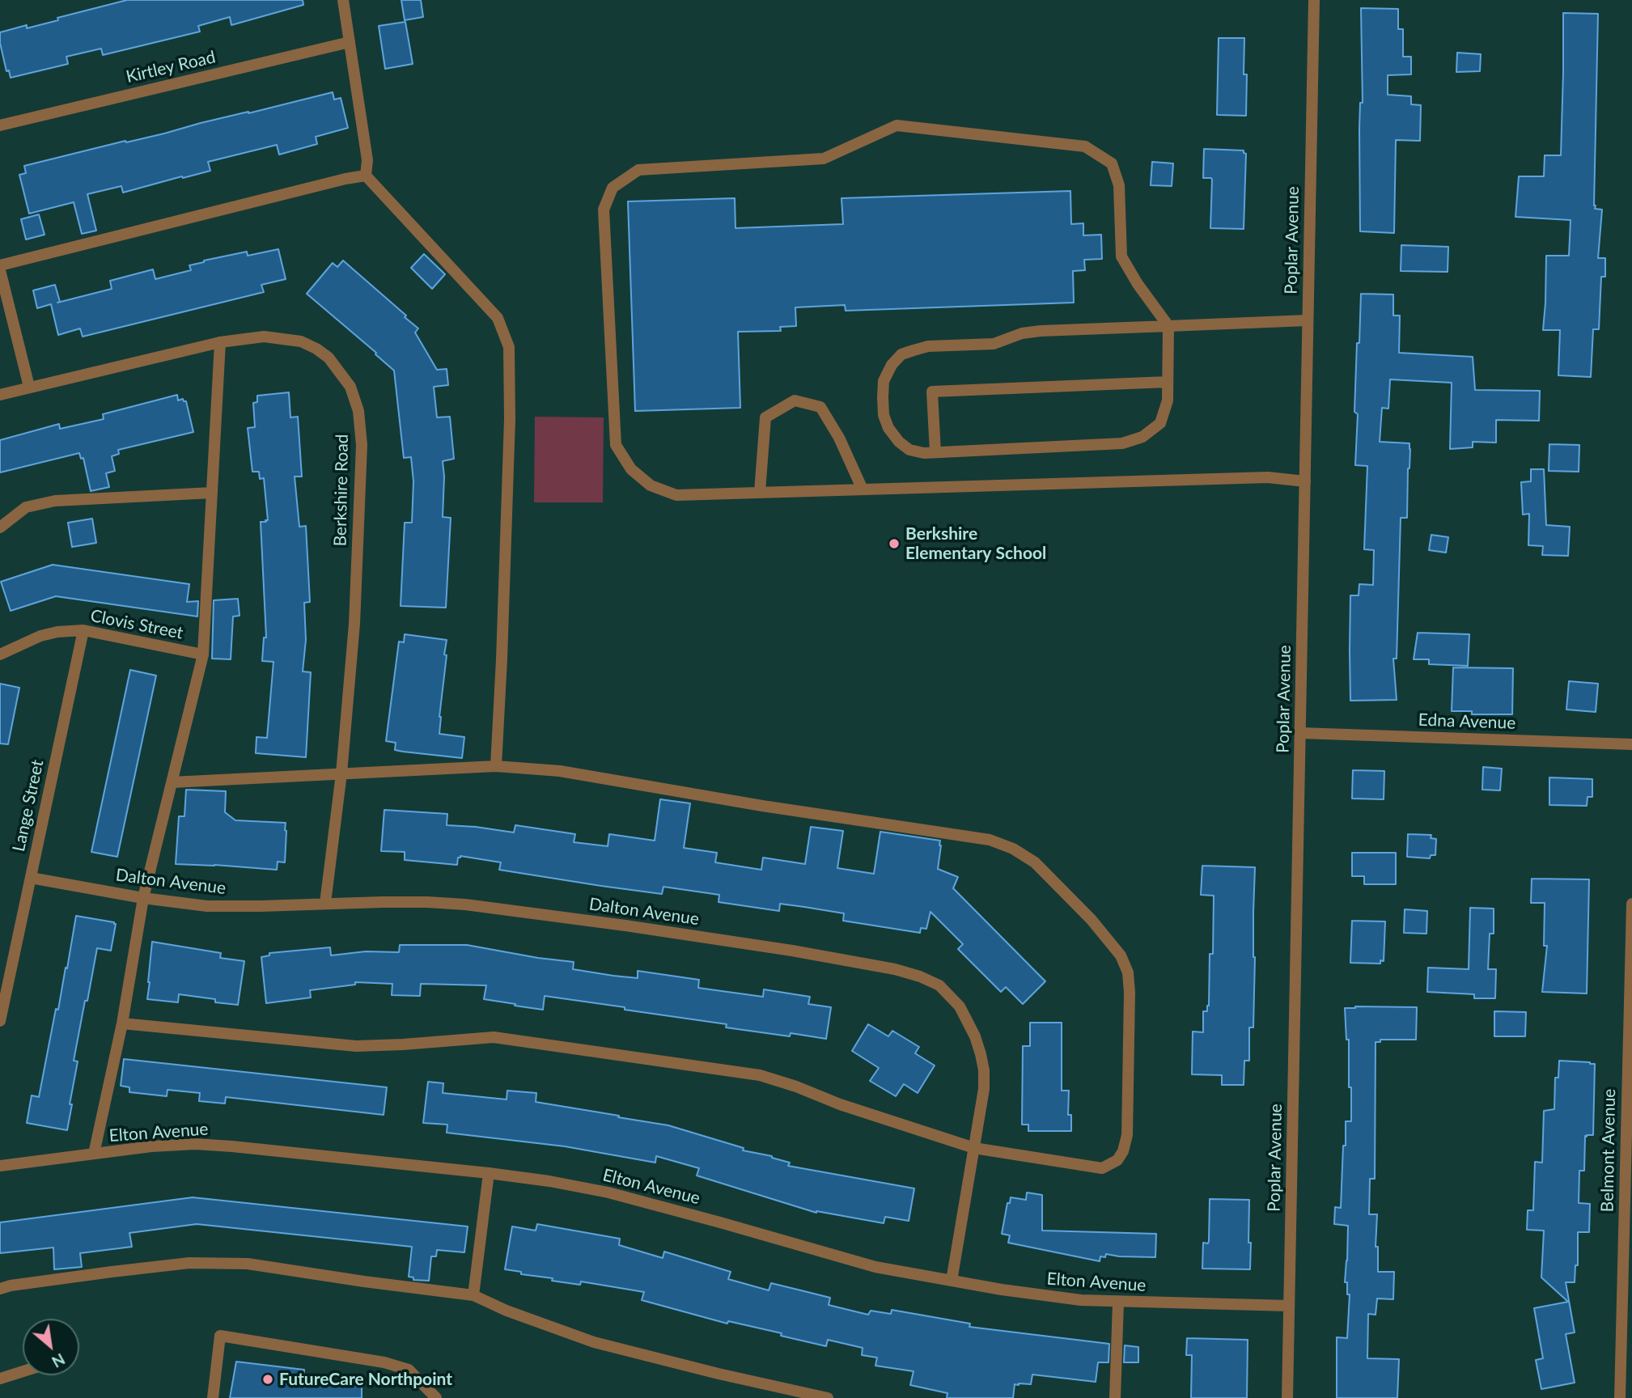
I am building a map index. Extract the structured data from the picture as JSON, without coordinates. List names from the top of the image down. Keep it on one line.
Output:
{"streets":{"street":["Kirtley Road","Poplar Avenue","Berkshire Road","Clovis Street","Edna Avenue","Lange Street","Dalton Avenue","Elton Avenue","Belmont Avenue"]},"crossings":[["Poplar Avenue","Edna Avenue"],["Poplar Avenue","Elton Avenue"],["Berkshire Road","Dalton Avenue"],["Clovis Street","Lange Street"],["Lange Street","Dalton Avenue"],["Dalton Avenue","Elton Avenue"]],"places":["Berkshire Elementary School","FutureCare Northpoint"],"north":"bottom right"}
